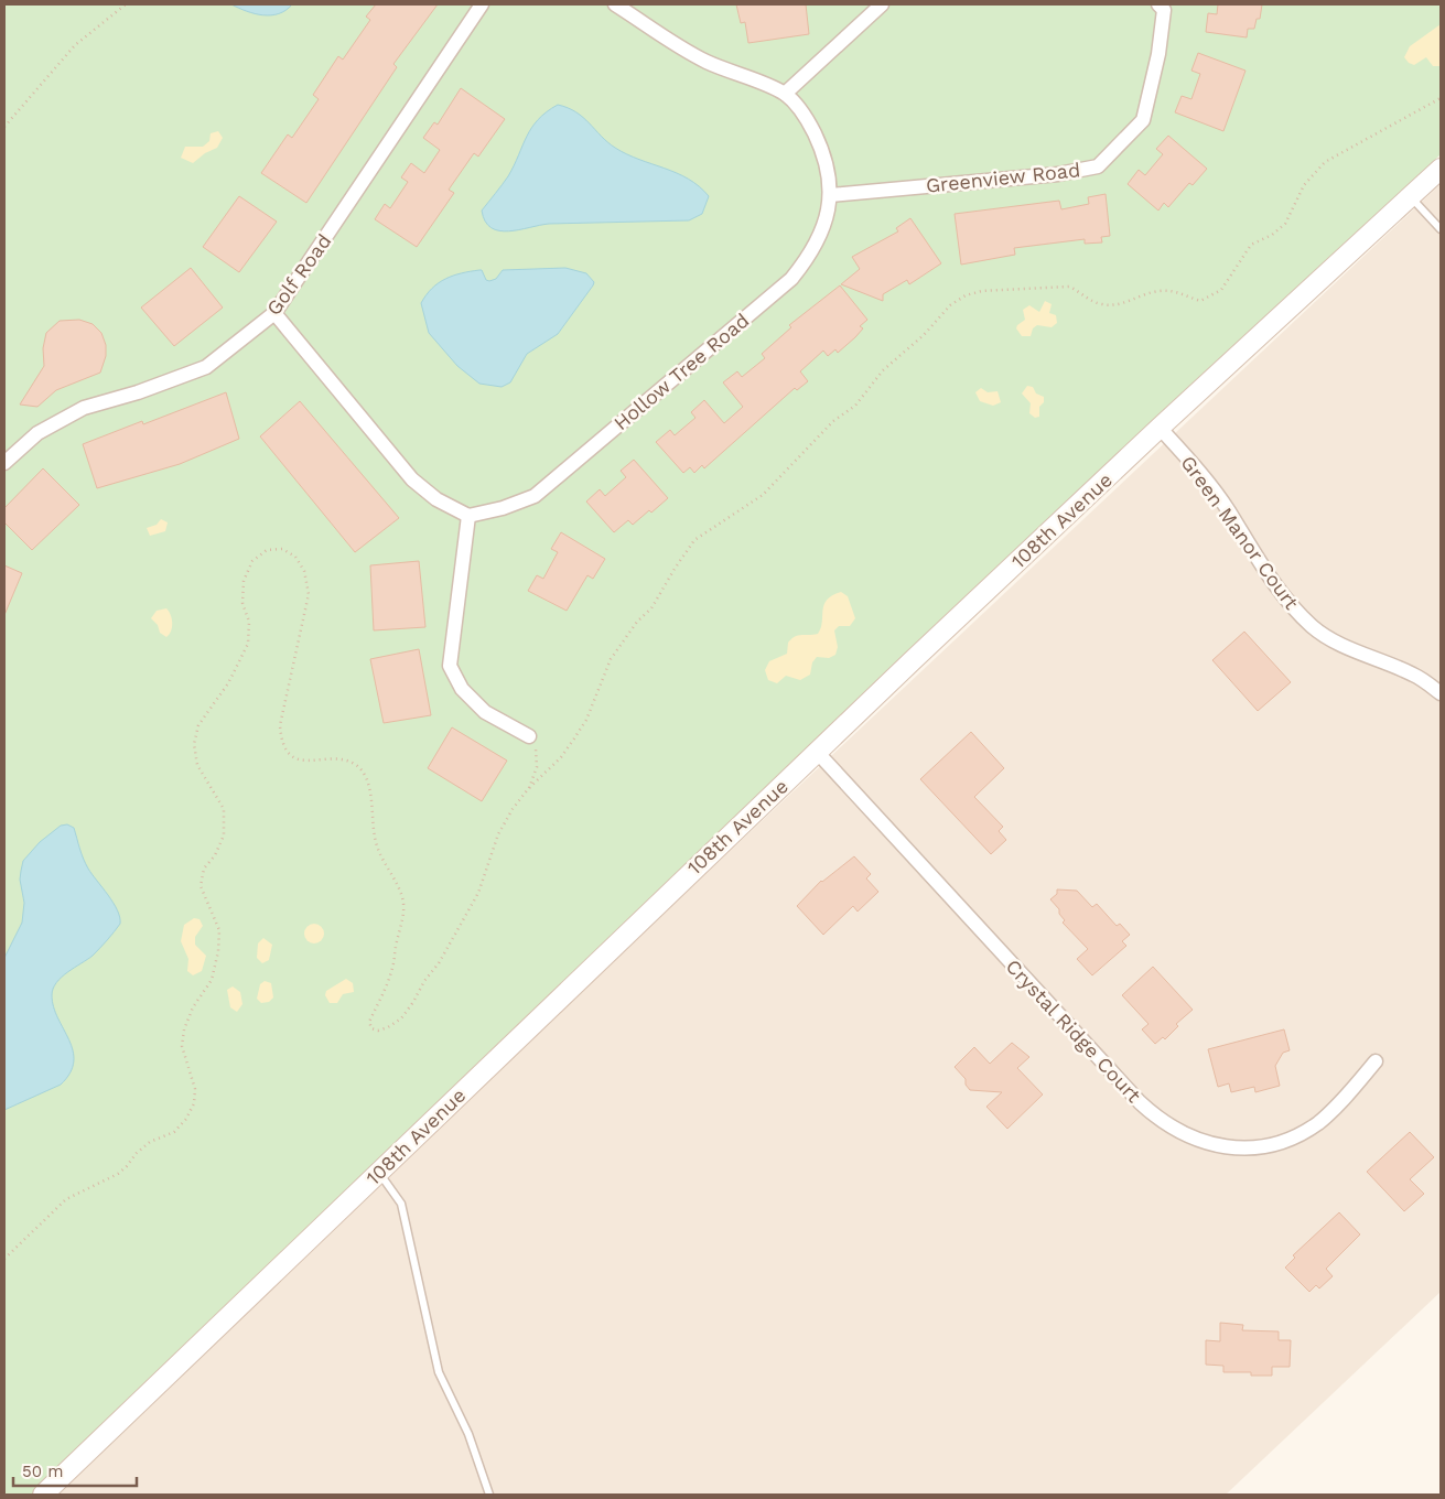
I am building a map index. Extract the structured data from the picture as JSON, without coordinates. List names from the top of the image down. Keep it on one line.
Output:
{"streets":{"street":["Greenview Road","Golf Road","Hollow Tree Road","108th Avenue","Green Manor Court","Crystal Ridge Court"]},"crossings":[["Greenview Road","Hollow Tree Road"],["108th Avenue","Green Manor Court"],["108th Avenue","Crystal Ridge Court"]],"scale_bar":"50 m"}
